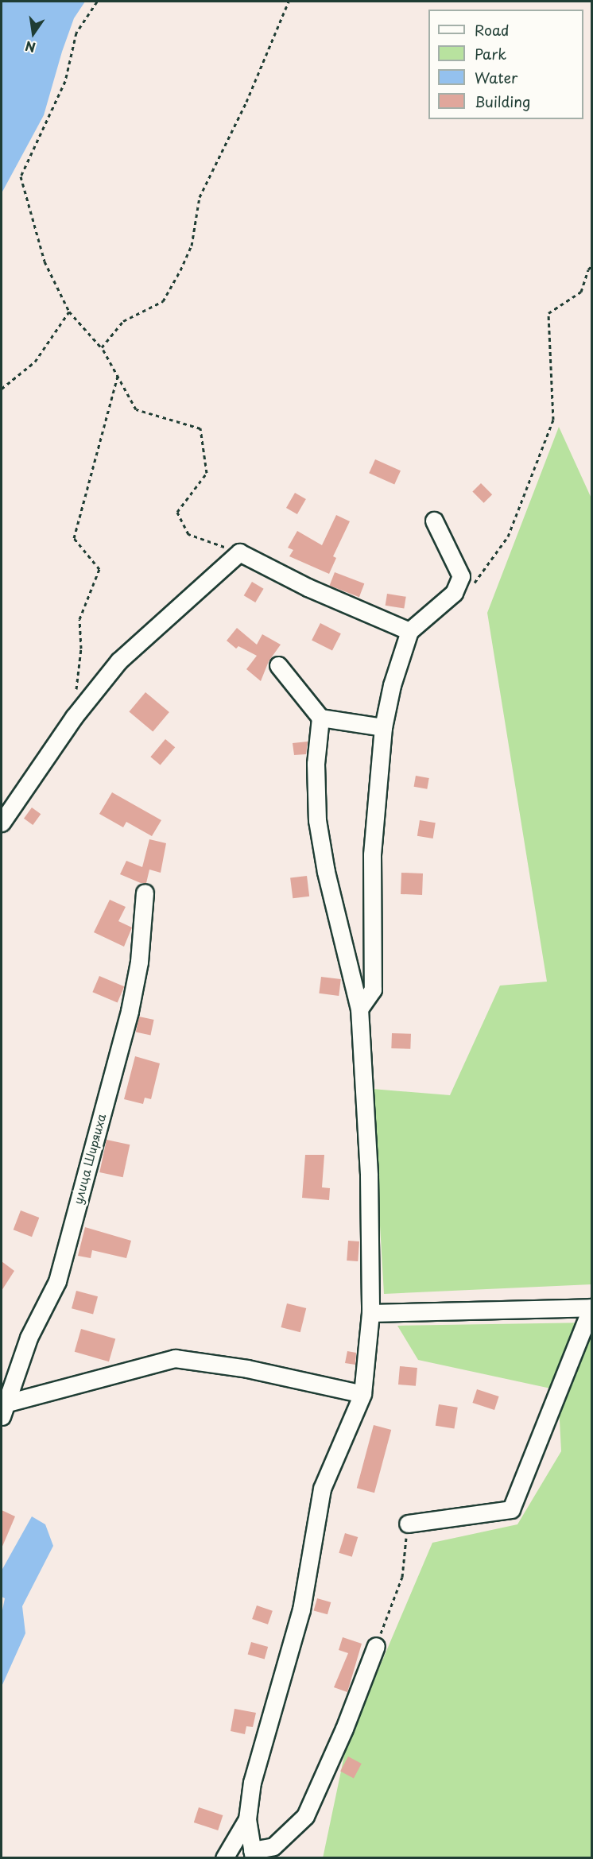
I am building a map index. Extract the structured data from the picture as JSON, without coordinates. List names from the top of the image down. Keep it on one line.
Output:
{"streets":{"street":["улица Ширяиха"]},"legend":["Road","Park","Water","Building"],"north":"bottom"}
